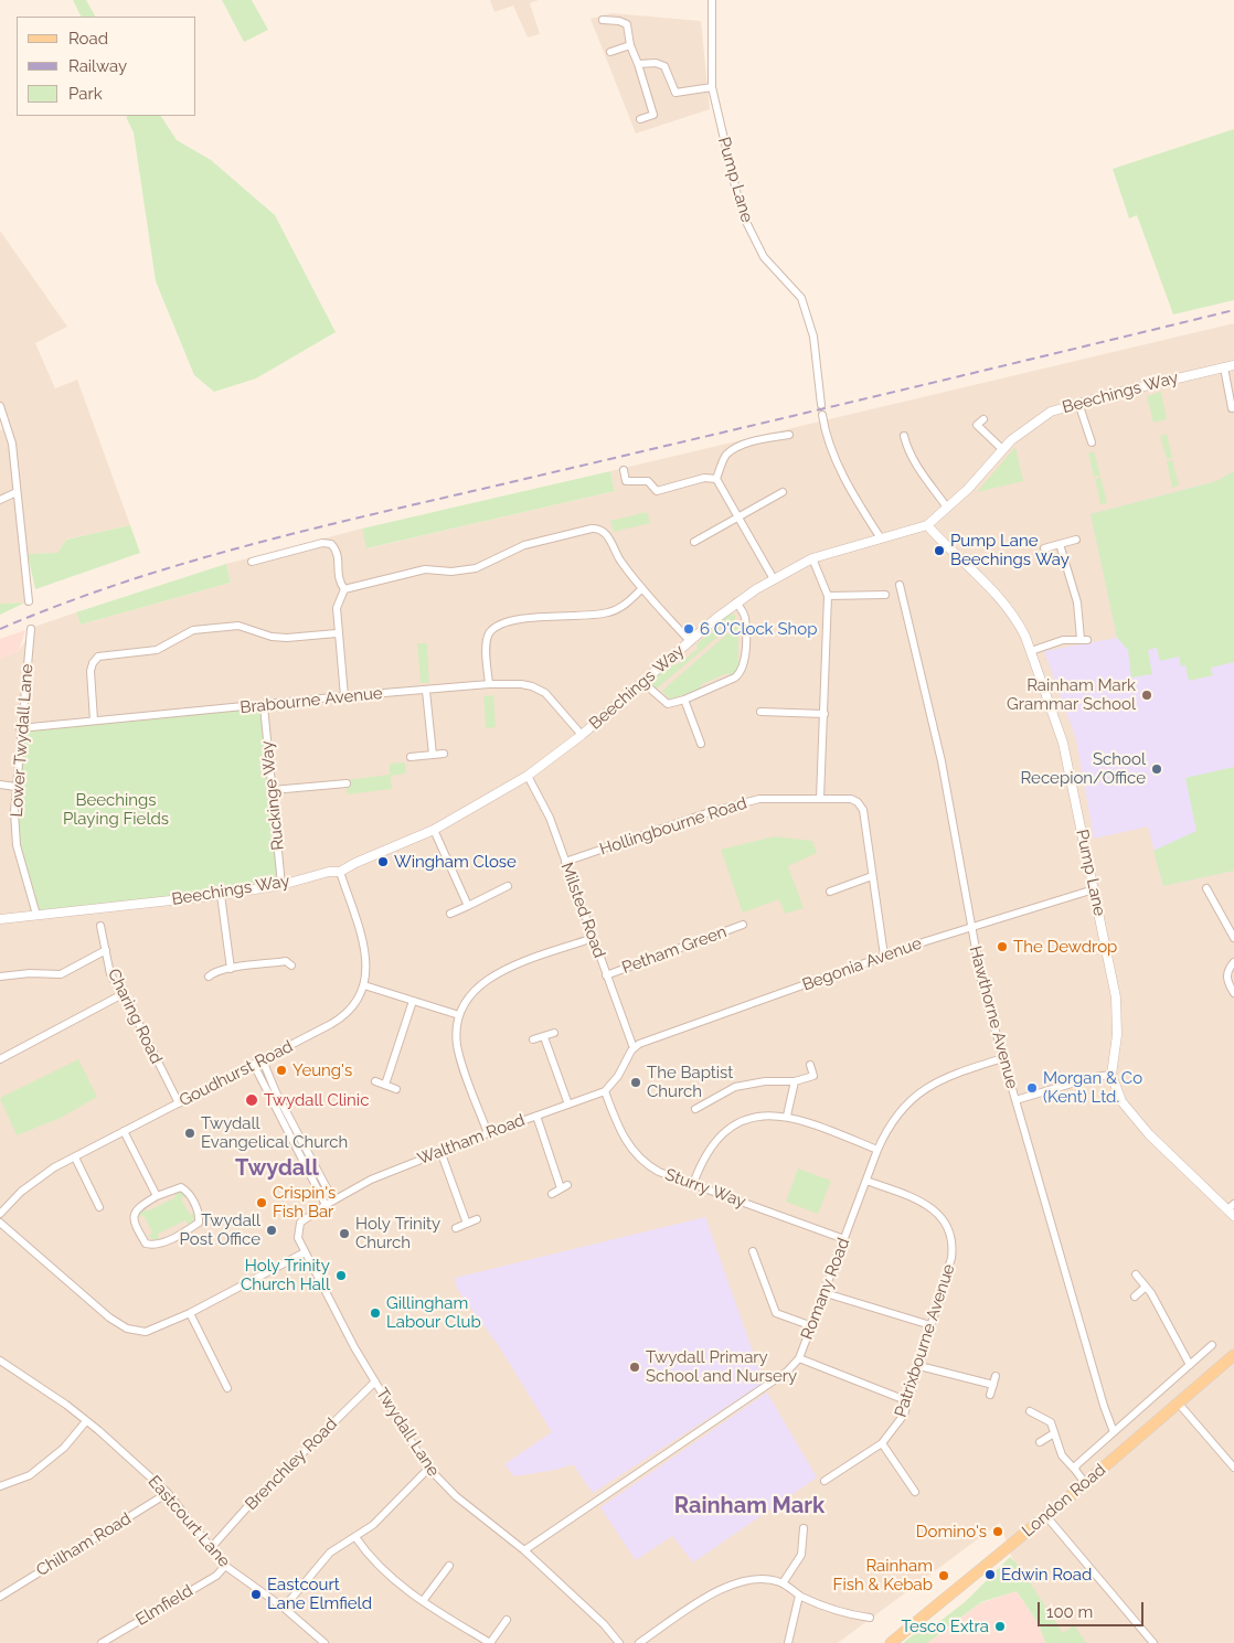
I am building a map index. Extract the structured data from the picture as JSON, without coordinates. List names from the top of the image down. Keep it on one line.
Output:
{"streets":{"main road":["London Road"],"street":["Pump Lane","Beechings Way","Brabourne Avenue","Lower Twydall Lane","Ruckinge Way","Hollingbourne Road","Milsted Road","Petham Green","Begonia Avenue","Charing Road","Hawthorne Avenue","Goudhurst Road","Waltham Road","Sturry Way","Romany Road","Patrixbourne Avenue","Twydall Lane","Brenchley Road","Eastcourt Lane","Chilham Road","Elmfield"]},"crossings":[["Pump Lane","Beechings Way"],["Pump Lane","Begonia Avenue"],["Beechings Way","Brabourne Avenue"],["Beechings Way","Lower Twydall Lane"],["Beechings Way","Ruckinge Way"],["Beechings Way","Milsted Road"],["Beechings Way","Goudhurst Road"],["Brabourne Avenue","Lower Twydall Lane"],["Brabourne Avenue","Ruckinge Way"],["Hollingbourne Road","Milsted Road"],["Hollingbourne Road","Begonia Avenue"],["Milsted Road","Petham Green"],["Milsted Road","Begonia Avenue"],["Begonia Avenue","Hawthorne Avenue"],["Charing Road","Goudhurst Road"],["Hawthorne Avenue","Romany Road"],["Waltham Road","Sturry Way"],["Waltham Road","Twydall Lane"],["Sturry Way","Romany Road"],["Romany Road","Patrixbourne Avenue"],["Romany Road","Twydall Lane"],["Twydall Lane","Brenchley Road"],["Brenchley Road","Eastcourt Lane"],["Eastcourt Lane","Chilham Road"],["Eastcourt Lane","Elmfield"]],"districts":["Twydall","Rainham Mark"],"parks":["Beechings Playing Fields"],"places":["Pump Lane Beechings Way","6 O'Clock Shop","Rainham Mark Grammar School","School Recepion/Office","Wingham Close","The Dewdrop","Yeung's","The Baptist Church","Morgan & Co (Kent) Ltd.","Twydall Clinic","Twydall Evangelical Church","Crispin's Fish Bar","Twydall Post Office","Holy Trinity Church","Holy Trinity Church Hall","Gillingham Labour Club","Twydall Primary School and Nursery","Domino's","Edwin Road","Rainham Fish & Kebab","Eastcourt Lane Elmfield","Tesco Extra"],"legend":["Road","Railway","Park"],"scale_bar":"100 m"}
